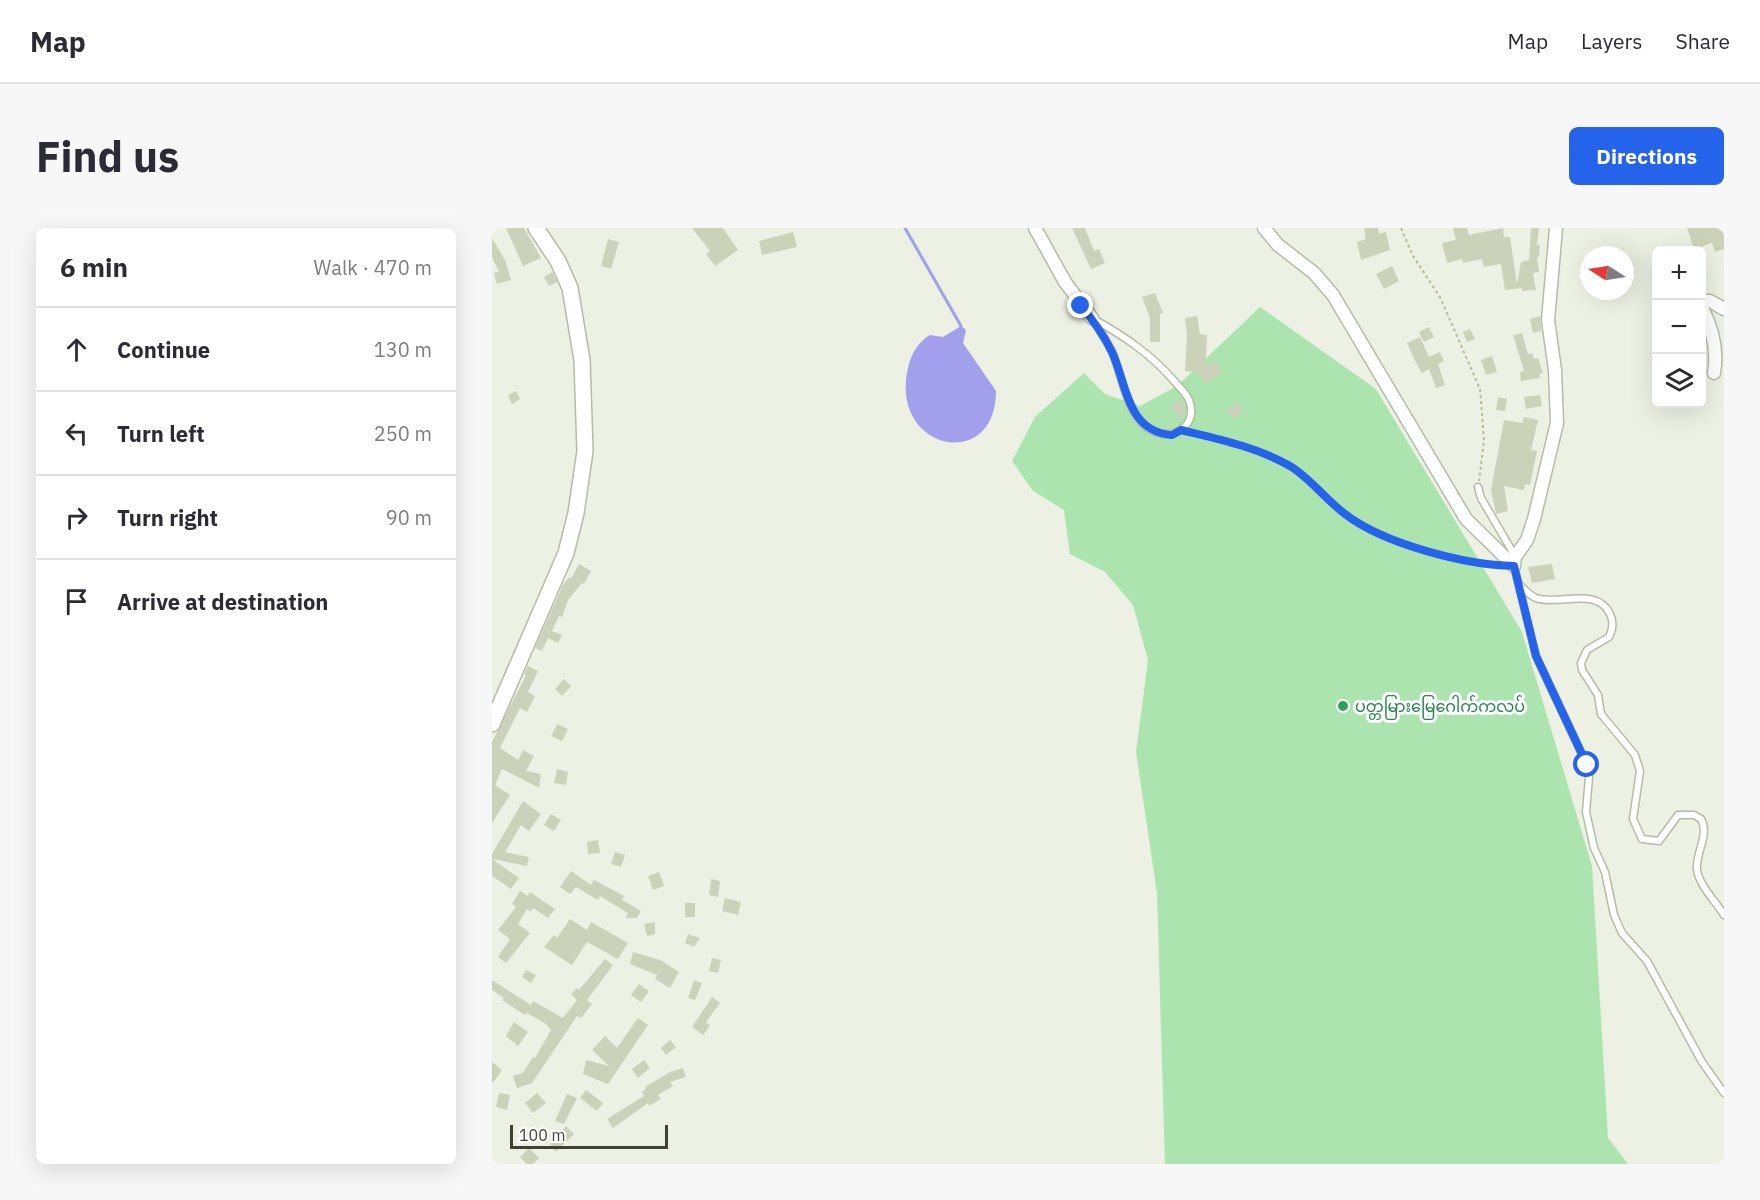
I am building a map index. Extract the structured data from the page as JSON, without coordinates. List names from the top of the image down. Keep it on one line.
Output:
{"places":["ပတ္တမြားမြေဂေါက်ကလပ်"],"scale_bar":"100 m","north":"left","page":{"header":"Map","nav":["Map","Layers","Share"],"buttons":"Directions","title":"Find us","heading":["6 min","Walk · 470 m"],"map_buttons":["+","−"],"list":[["Continue","130 m"],["Turn left","250 m"],["Turn right","90 m"],"Arrive at destination"],"scale":"100 m"}}
